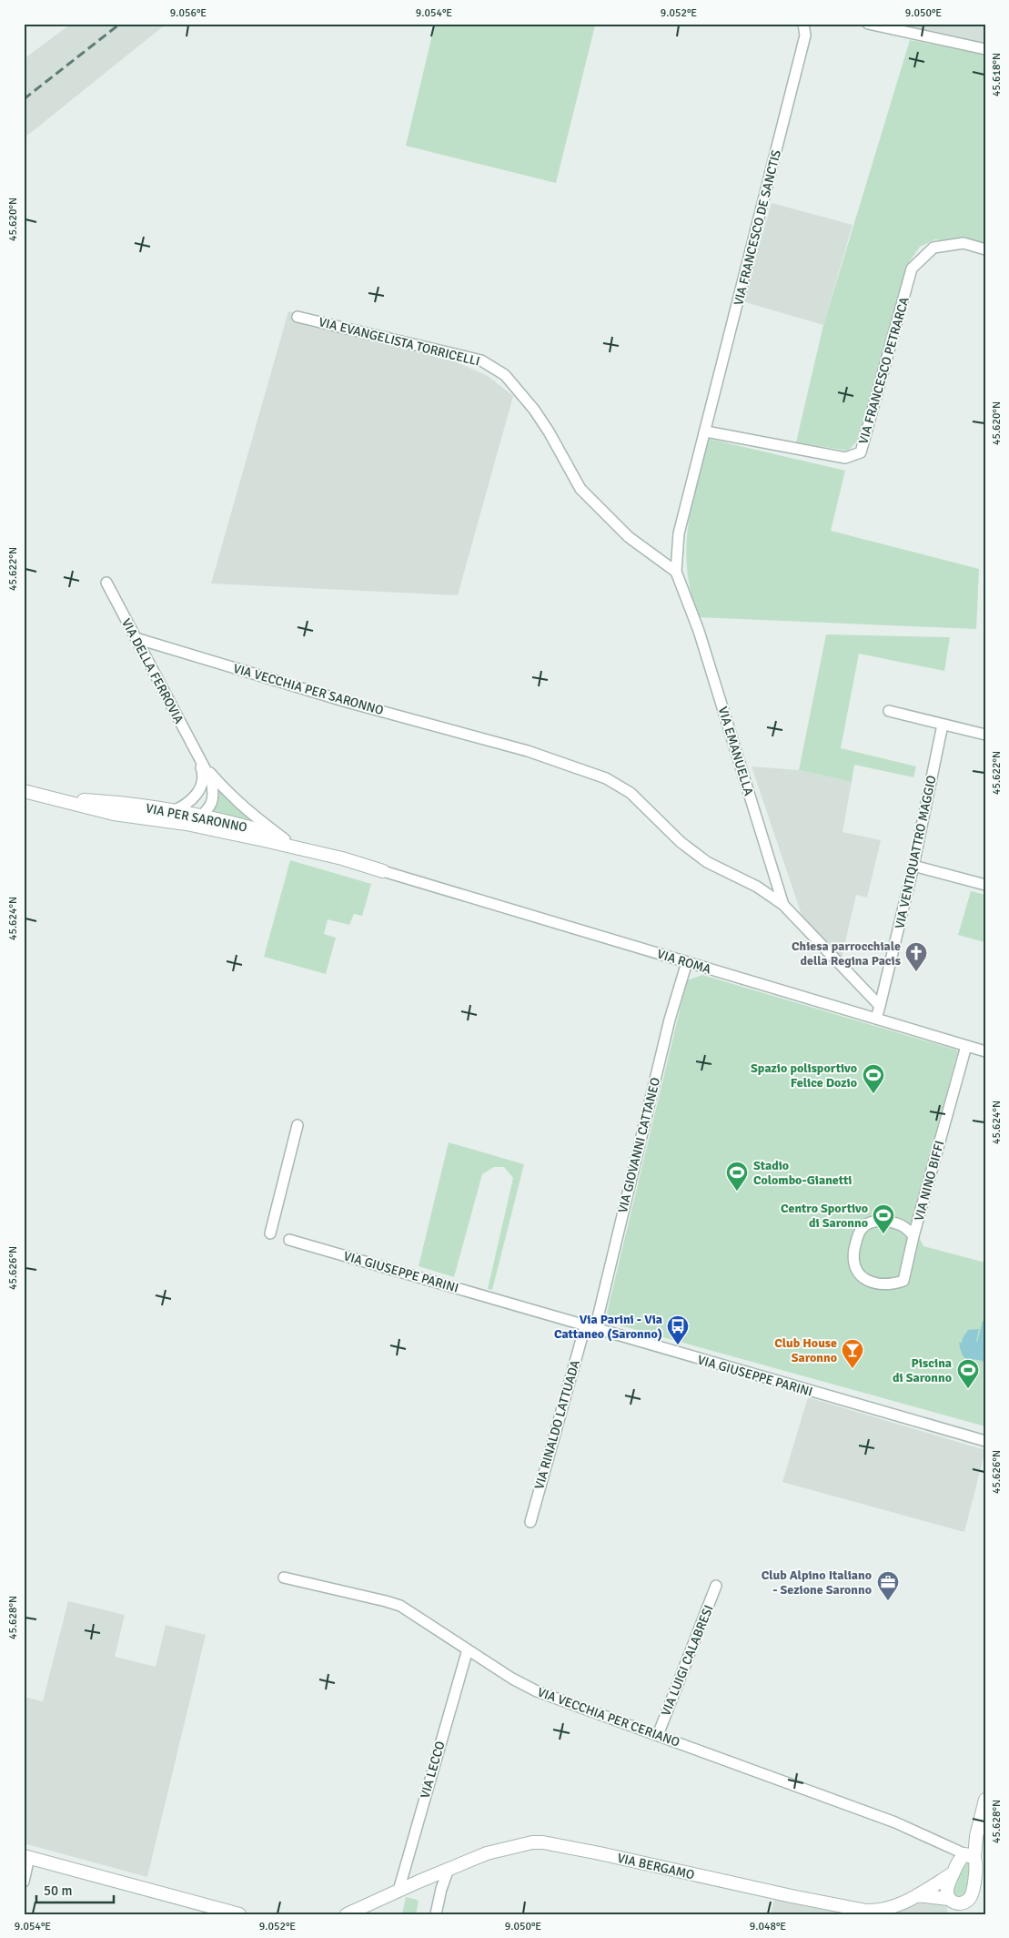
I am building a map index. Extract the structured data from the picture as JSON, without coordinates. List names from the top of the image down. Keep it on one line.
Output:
{"streets":{"street":["VIA FRANCESCO DE SANCTIS","VIA EVANGELISTA TORRICELLI","VIA FRANCESCO PETRARCA","VIA DELLA FERROVIA","VIA VECCHIA PER SARONNO","VIA EMANUELLA","VIA PER SARONNO","VIA VENTIQUATTRO MAGGIO","VIA ROMA","VIA GIOVANNI CATTANEO","VIA NINO BIFFI","VIA GIUSEPPE PARINI","VIA RINALDO LATTUADA","VIA LUIGI CALABRESI","VIA VECCHIA PER CERIANO","VIA LECCO","VIA BERGAMO"]},"crossings":[["VIA FRANCESCO DE SANCTIS","VIA EVANGELISTA TORRICELLI"],["VIA FRANCESCO DE SANCTIS","VIA FRANCESCO PETRARCA"],["VIA FRANCESCO DE SANCTIS","VIA EMANUELLA"],["VIA EVANGELISTA TORRICELLI","VIA EMANUELLA"],["VIA DELLA FERROVIA","VIA VECCHIA PER SARONNO"],["VIA DELLA FERROVIA","VIA PER SARONNO"],["VIA VECCHIA PER SARONNO","VIA EMANUELLA"],["VIA PER SARONNO","VIA ROMA"],["VIA VENTIQUATTRO MAGGIO","VIA ROMA"],["VIA ROMA","VIA GIOVANNI CATTANEO"],["VIA ROMA","VIA NINO BIFFI"],["VIA GIOVANNI CATTANEO","VIA GIUSEPPE PARINI"],["VIA GIOVANNI CATTANEO","VIA RINALDO LATTUADA"],["VIA GIUSEPPE PARINI","VIA RINALDO LATTUADA"],["VIA LUIGI CALABRESI","VIA VECCHIA PER CERIANO"],["VIA VECCHIA PER CERIANO","VIA LECCO"],["VIA VECCHIA PER CERIANO","VIA BERGAMO"],["VIA LECCO","VIA BERGAMO"]],"places":{"church":["Chiesa parrocchiale della Regina Pacis"],"sports":["Spazio polisportivo Felice Dozio","Stadio Colombo-Gianetti","Centro Sportivo di Saronno","Piscina di Saronno"],"bus stop":["Via Parini - Via Cattaneo (Saronno)"],"bar":["Club House Saronno"],"office":["Club Alpino Italiano - Sezione Saronno"]},"scale_bar":"50 m","coordinates":["9.056°E","9.054°E","9.052°E","9.050°E","45.618°N","45.620°N","45.622°N","45.624°N","45.626°N","45.628°N","9.048°E"]}
